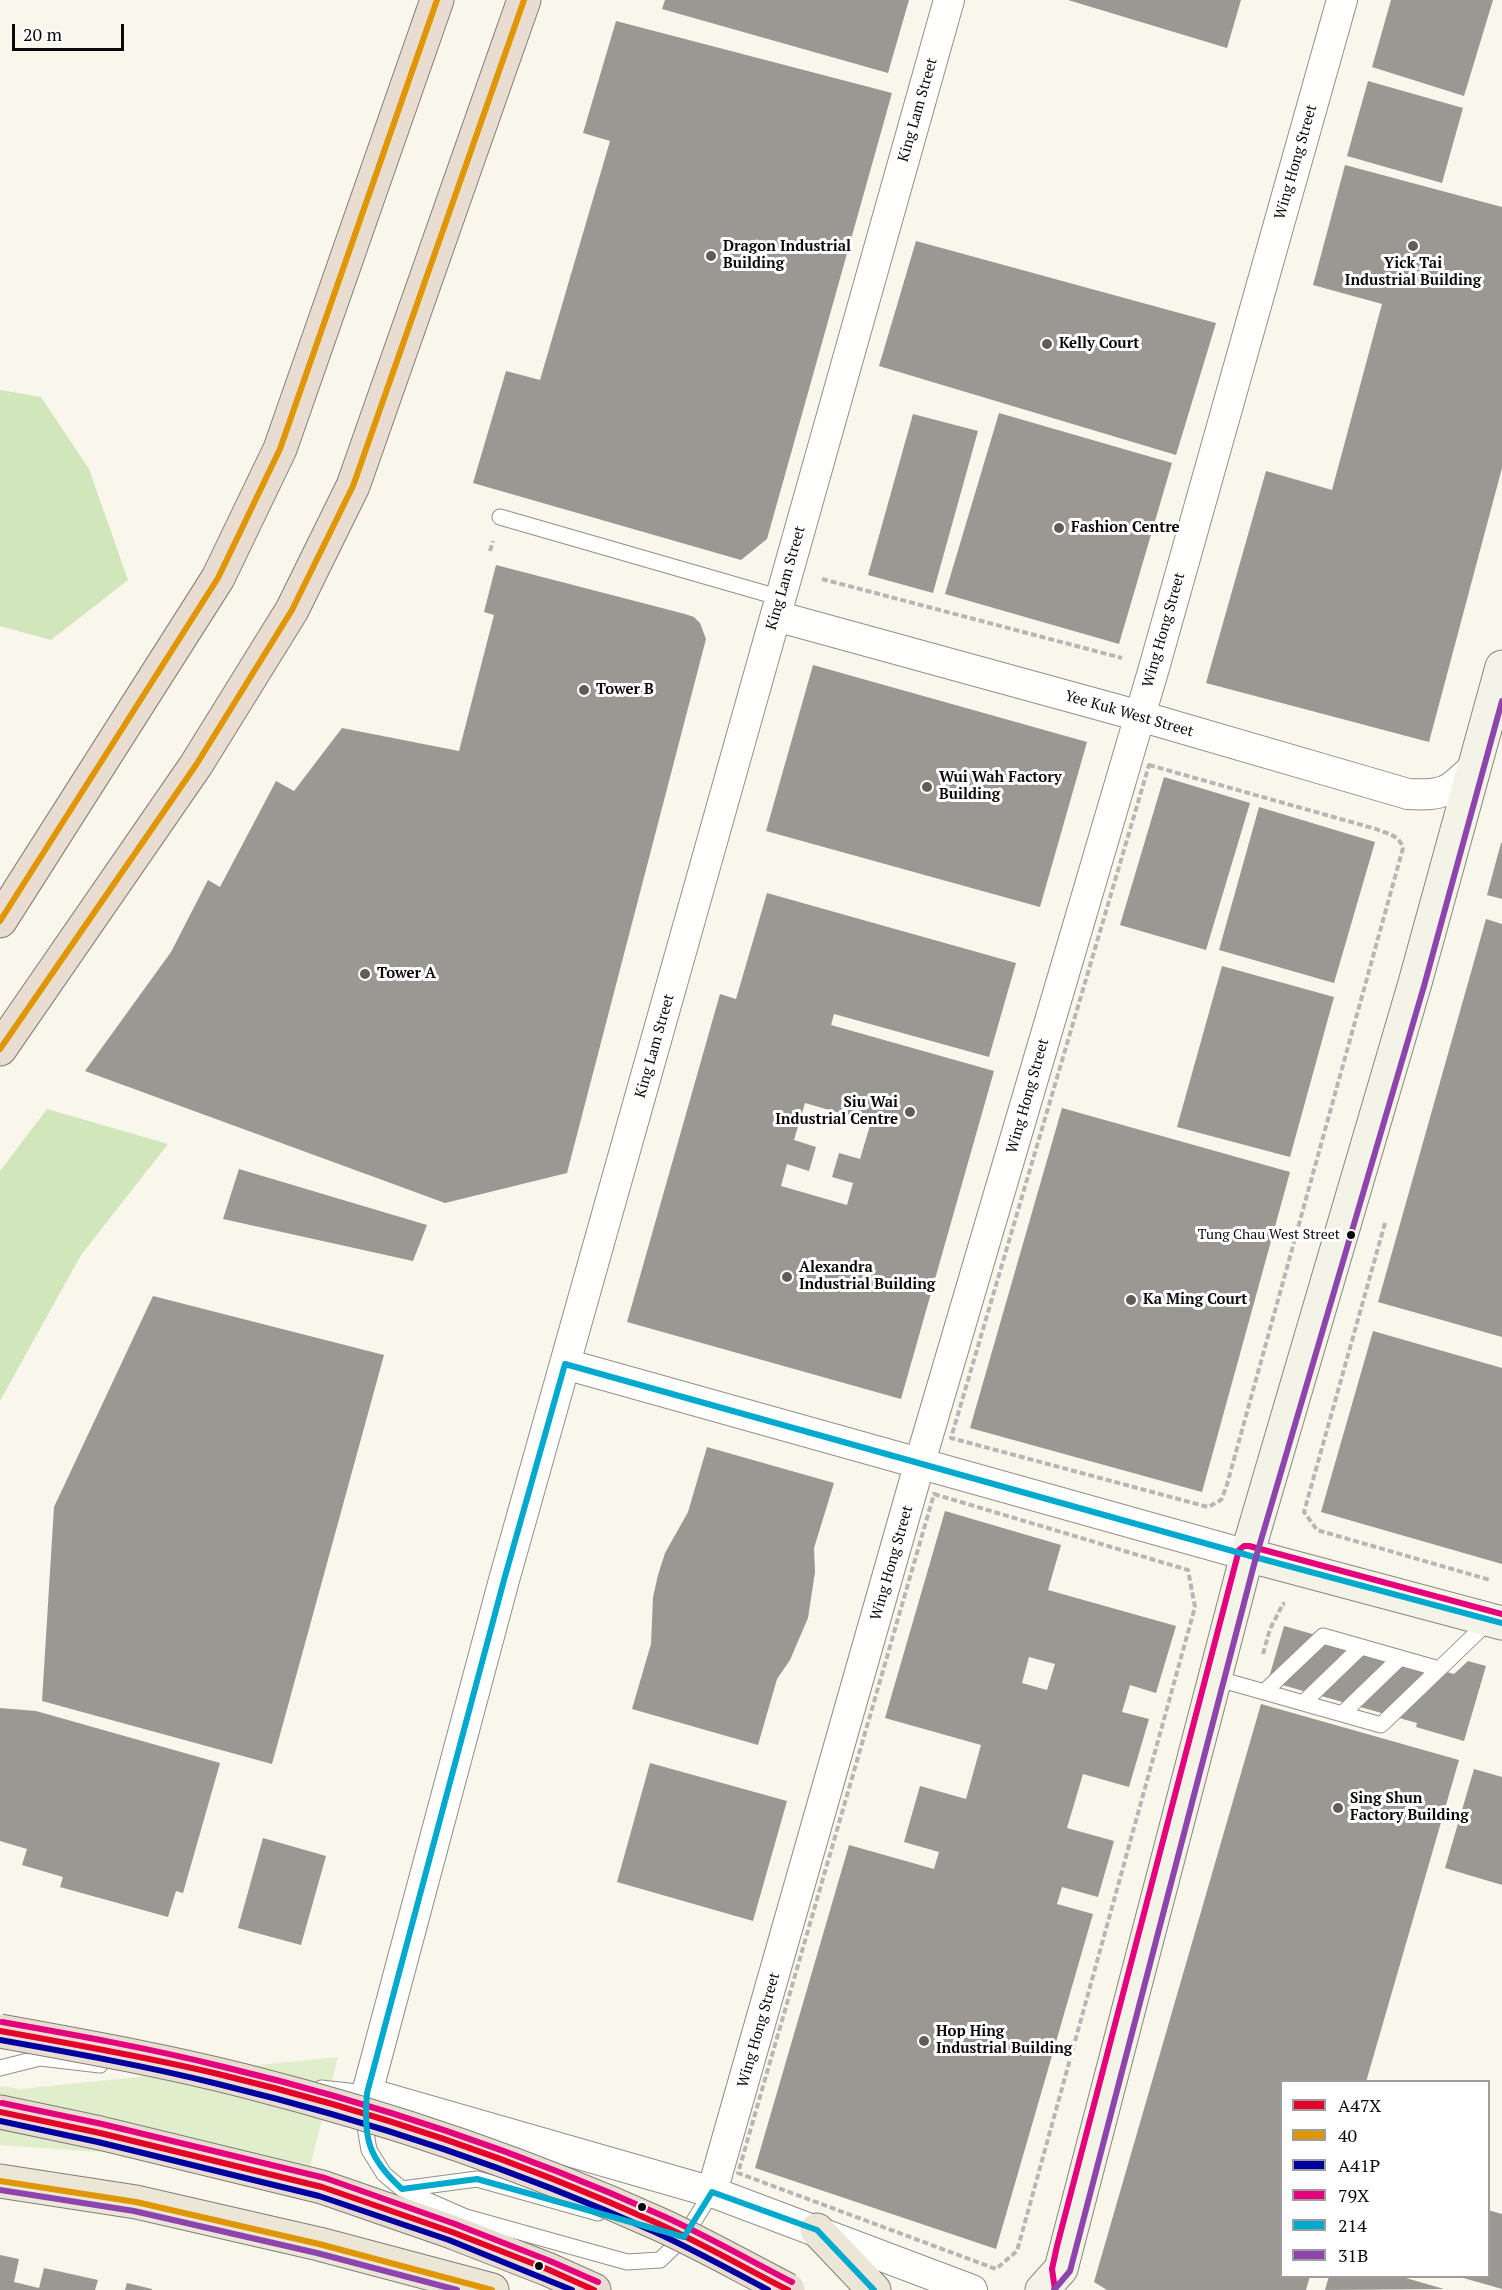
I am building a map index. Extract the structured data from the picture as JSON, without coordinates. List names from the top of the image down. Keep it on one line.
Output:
{"streets":{"street":["King Lam Street","Wing Hong Street","Yee Kuk West Street"]},"crossings":[["King Lam Street","Yee Kuk West Street"],["Wing Hong Street","Yee Kuk West Street"]],"places":["Yick Tai Industrial Building","Dragon Industrial Building","Kelly Court","Fashion Centre","Tower B","Wui Wah Factory Building","Tower A","Siu Wai Industrial Centre","Tung Chau West Street","Alexandra Industrial Building","Ka Ming Court","Sing Shun Factory Building","Hop Hing Industrial Building"],"lines":["transit line 40","transit line 31B","transit line 214","transit line 79X","transit line A47X","transit line A41P"],"legend":["A47X","40","A41P","79X","214","31B"],"scale_bar":"20 m"}
